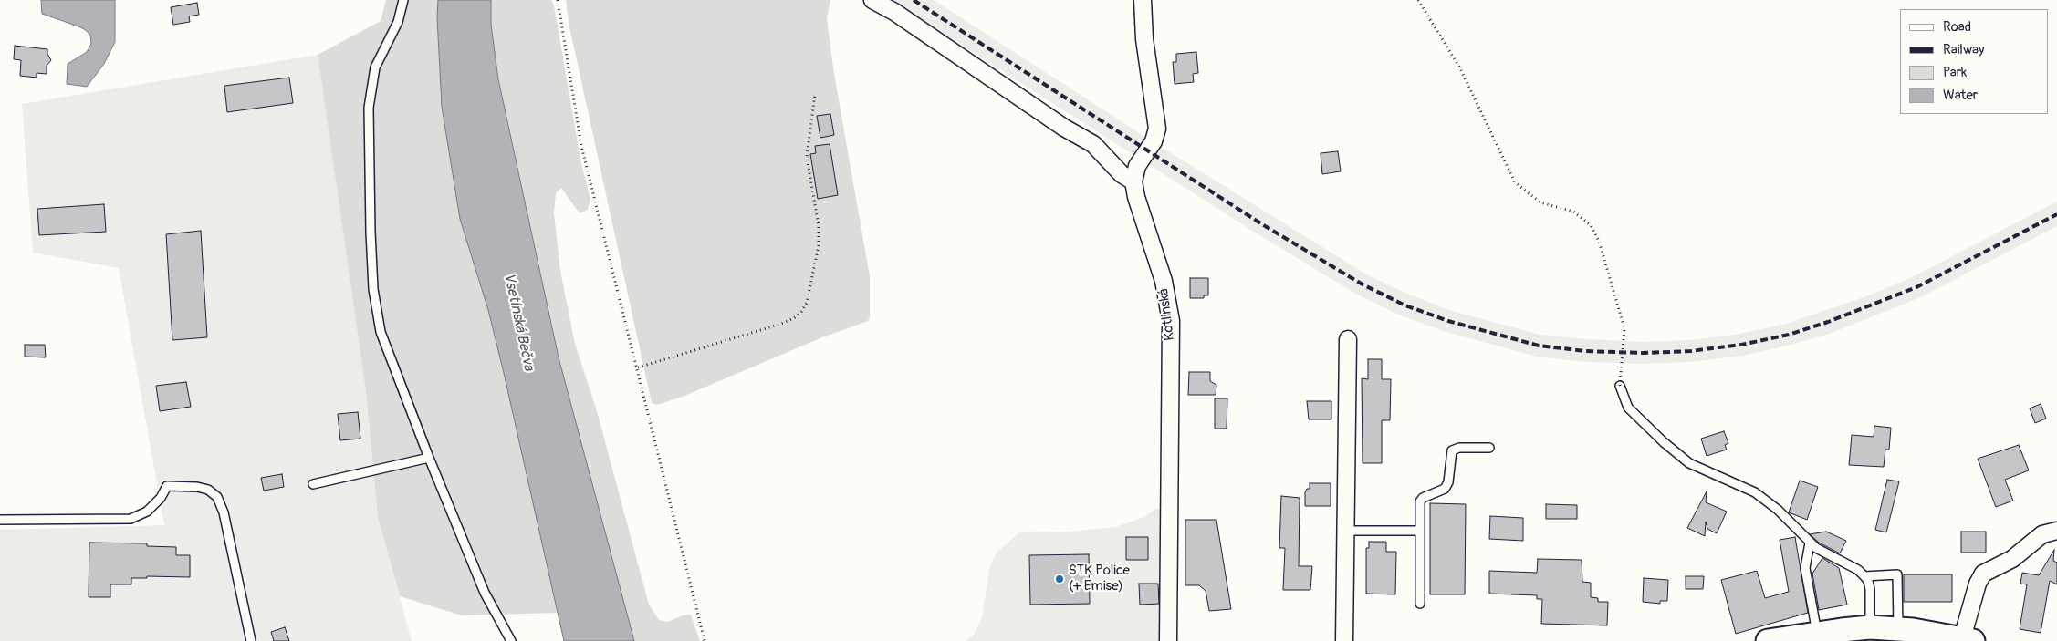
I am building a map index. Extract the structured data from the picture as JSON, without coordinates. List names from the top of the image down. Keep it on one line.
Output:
{"streets":{"street":["Kotlinská"]},"water":["Vsetínská Bečva"],"places":["STK Police (+ Emise)"],"legend":["Road","Railway","Park","Water"]}
